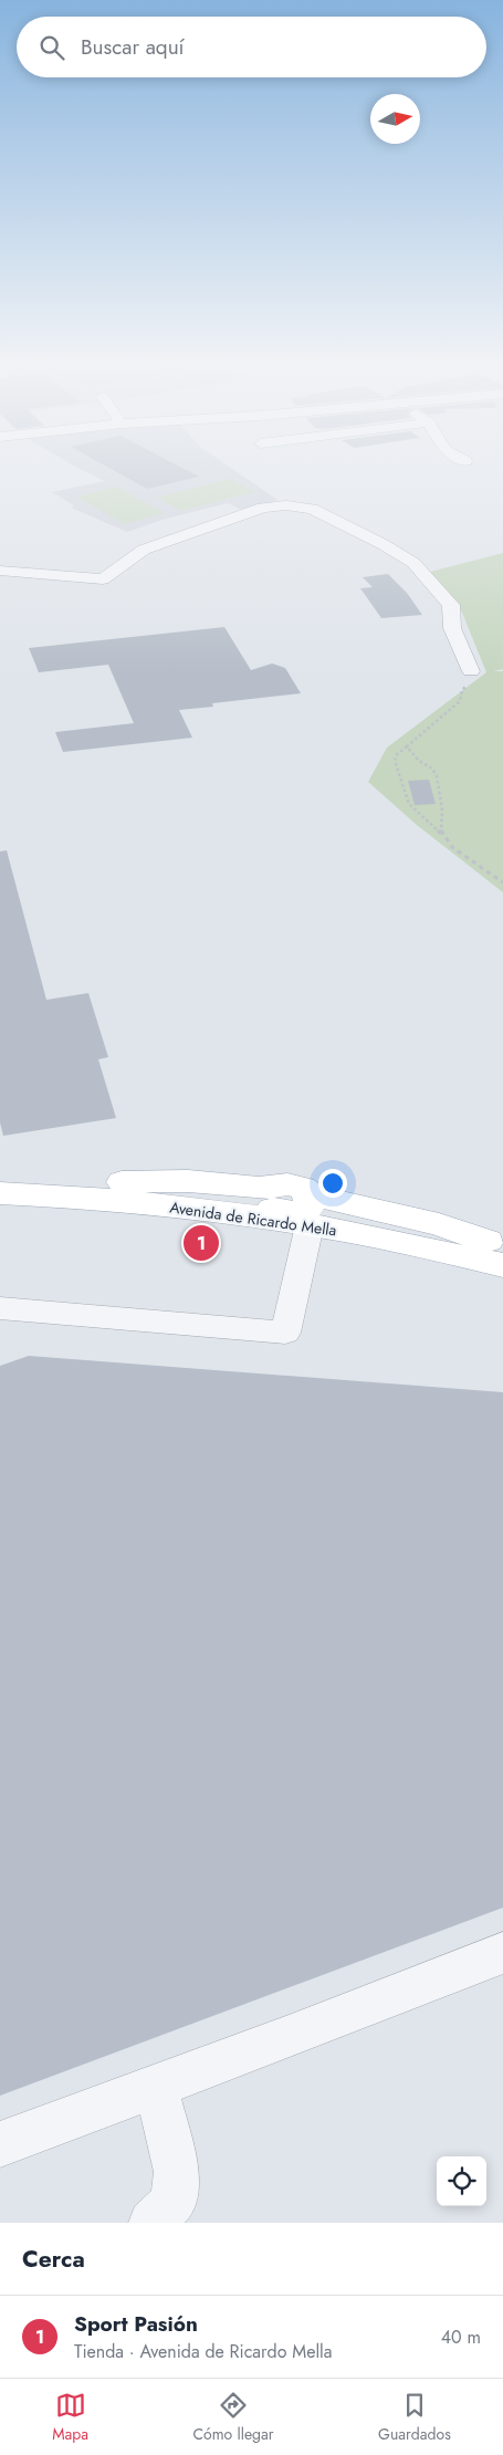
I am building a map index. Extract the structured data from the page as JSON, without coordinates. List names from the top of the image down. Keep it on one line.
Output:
{"streets":{"main road":["Avenida de Ricardo Mella"]},"north":"right","page":{"search":"Buscar aquí","pins":"1","heading":"Cerca","list":[{"mark":"1","name":"Sport Pasión","note":"Tienda · Avenida de Ricardo Mella","value":"40 m"}],"nav":["Mapa","Cómo llegar","Guardados"]}}
